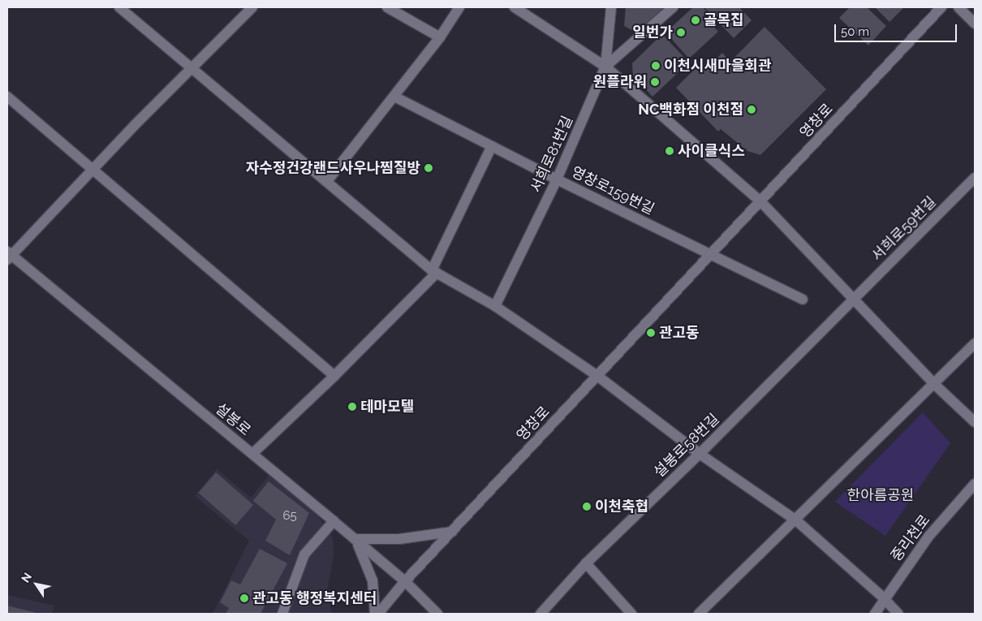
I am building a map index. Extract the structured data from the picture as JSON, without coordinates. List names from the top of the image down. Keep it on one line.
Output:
{"streets":{"street":["영창로","서희로81번길","영창로159번길","서희로59번길","설봉로","설봉로58번길","중리천로"]},"crossings":[["영창로","영창로159번길"],["영창로","설봉로"],["서희로81번길","영창로159번길"],["서희로59번길","설봉로58번길"]],"parks":["한아름공원"],"places":["골목집","일번가","이천시새마을회관","원플라워","NC백화점 이천점","사이클식스","자수정건강랜드사우나찜질방","관고동","테마모텔","이천축협","관고동 행정복지센터"],"house_numbers":["65"],"scale_bar":"50 m","north":"top left"}
